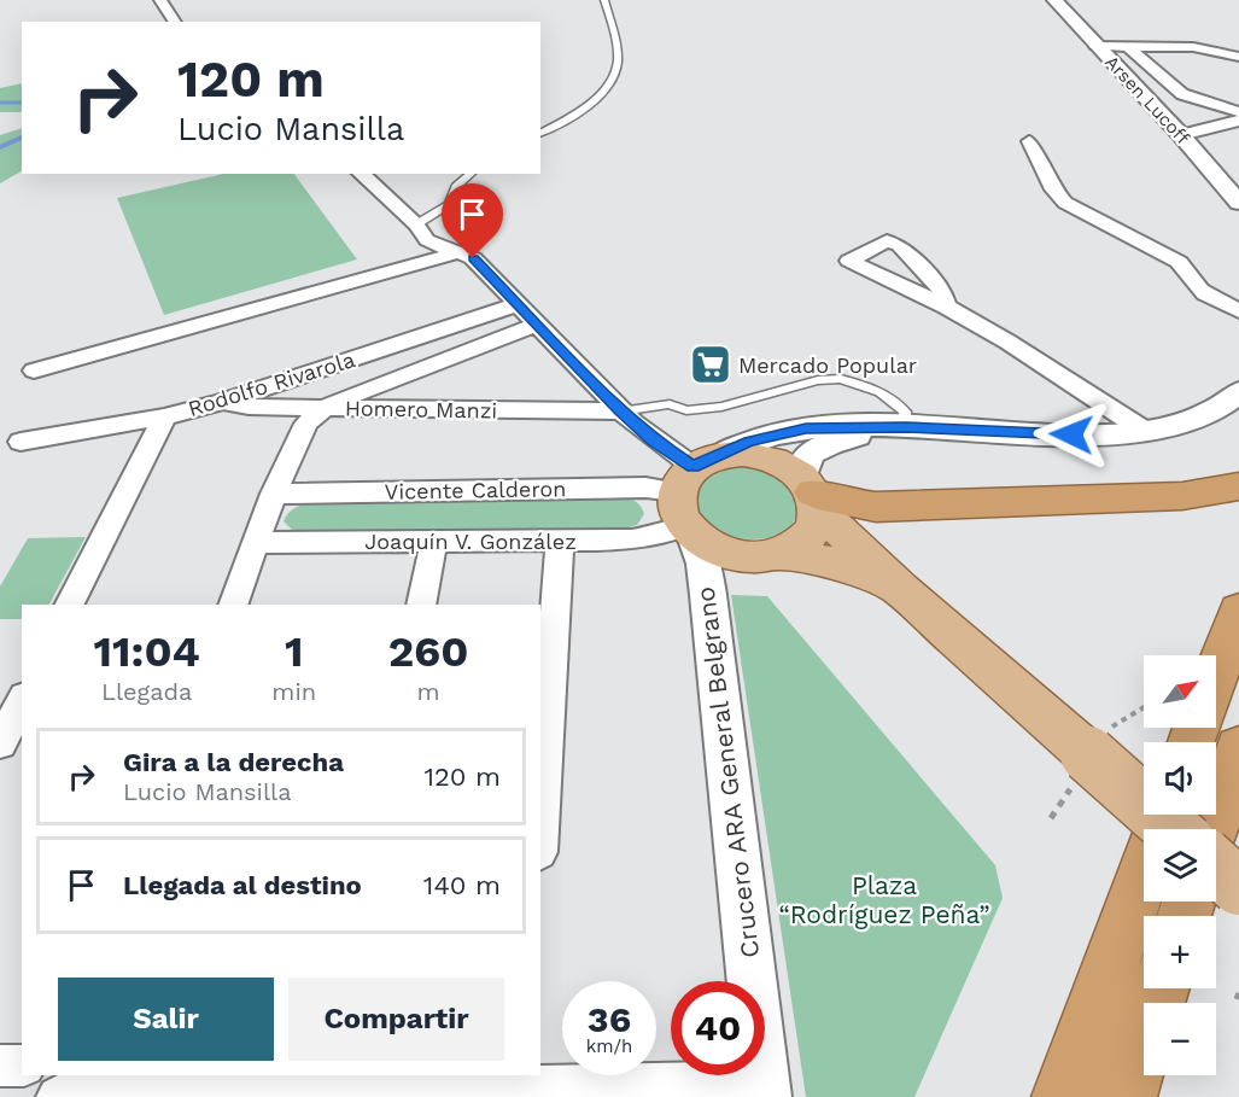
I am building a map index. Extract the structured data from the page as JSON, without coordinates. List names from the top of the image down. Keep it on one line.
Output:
{"streets":{"street":["Arsen Lucoff","Rodolfo Rivarola","Homero Manzi","Vicente Calderon","Joaquín V. González","Crucero ARA General Belgrano"]},"crossings":[["Rodolfo Rivarola","Homero Manzi"],["Vicente Calderon","Joaquín V. González"],["Vicente Calderon","Crucero ARA General Belgrano"],["Joaquín V. González","Crucero ARA General Belgrano"]],"parks":["Plaza “Rodríguez Peña”"],"places":{"supermarket":["Mercado Popular"]},"north":"top right","page":{"turn":["120 m","Lucio Mansilla"],"eta":["11:04","Llegada","1","min","260","m"],"map_buttons":["+","−"],"list":[{"name":"Gira a la derecha","note":"Lucio Mansilla","value":"120 m"},{"name":"Llegada al destino","value":"140 m"}],"buttons":["Salir","Compartir"],"speed":"36 km/h","limit":"40"}}
